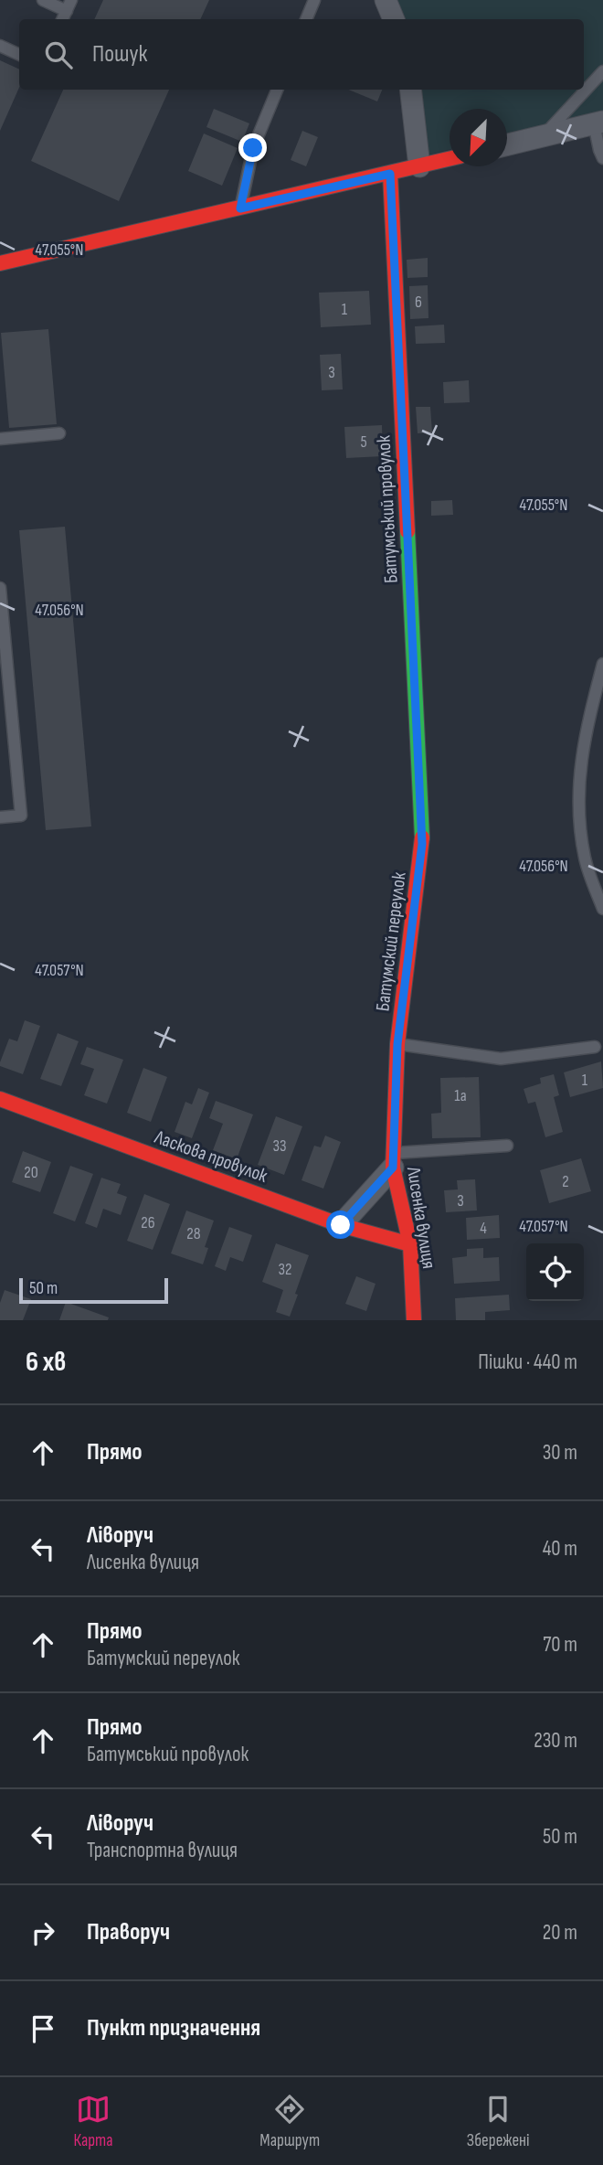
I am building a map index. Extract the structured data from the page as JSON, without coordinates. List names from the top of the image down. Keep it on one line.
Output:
{"streets":{"street":["Батумський провулок","Батумский переулок","Ласкова провулок","Лисенка вулиця"]},"crossings":[["Батумський провулок","Батумский переулок"],["Батумский переулок","Лисенка вулиця"],["Ласкова провулок","Лисенка вулиця"]],"house_numbers":["6","1","3","5","1","1а","33","20","2","3","26","4","28","32"],"scale_bar":"50 m","north":"bottom left","page":{"search":"Пошук","scale":"50 m","heading":["6 хв","Пішки · 440 m"],"list":[["Прямо","30 m"],["Ліворуч","Лисенка вулиця","40 m"],["Прямо","Батумский переулок","70 m"],["Прямо","Батумський провулок","230 m"],["Ліворуч","Транспортна вулиця","50 m"],["Праворуч","20 m"],"Пункт призначення"],"nav":["Карта","Маршрут","Збережені"]},"coordinates":["47.055°N","47.056°N","47.057°N"]}
